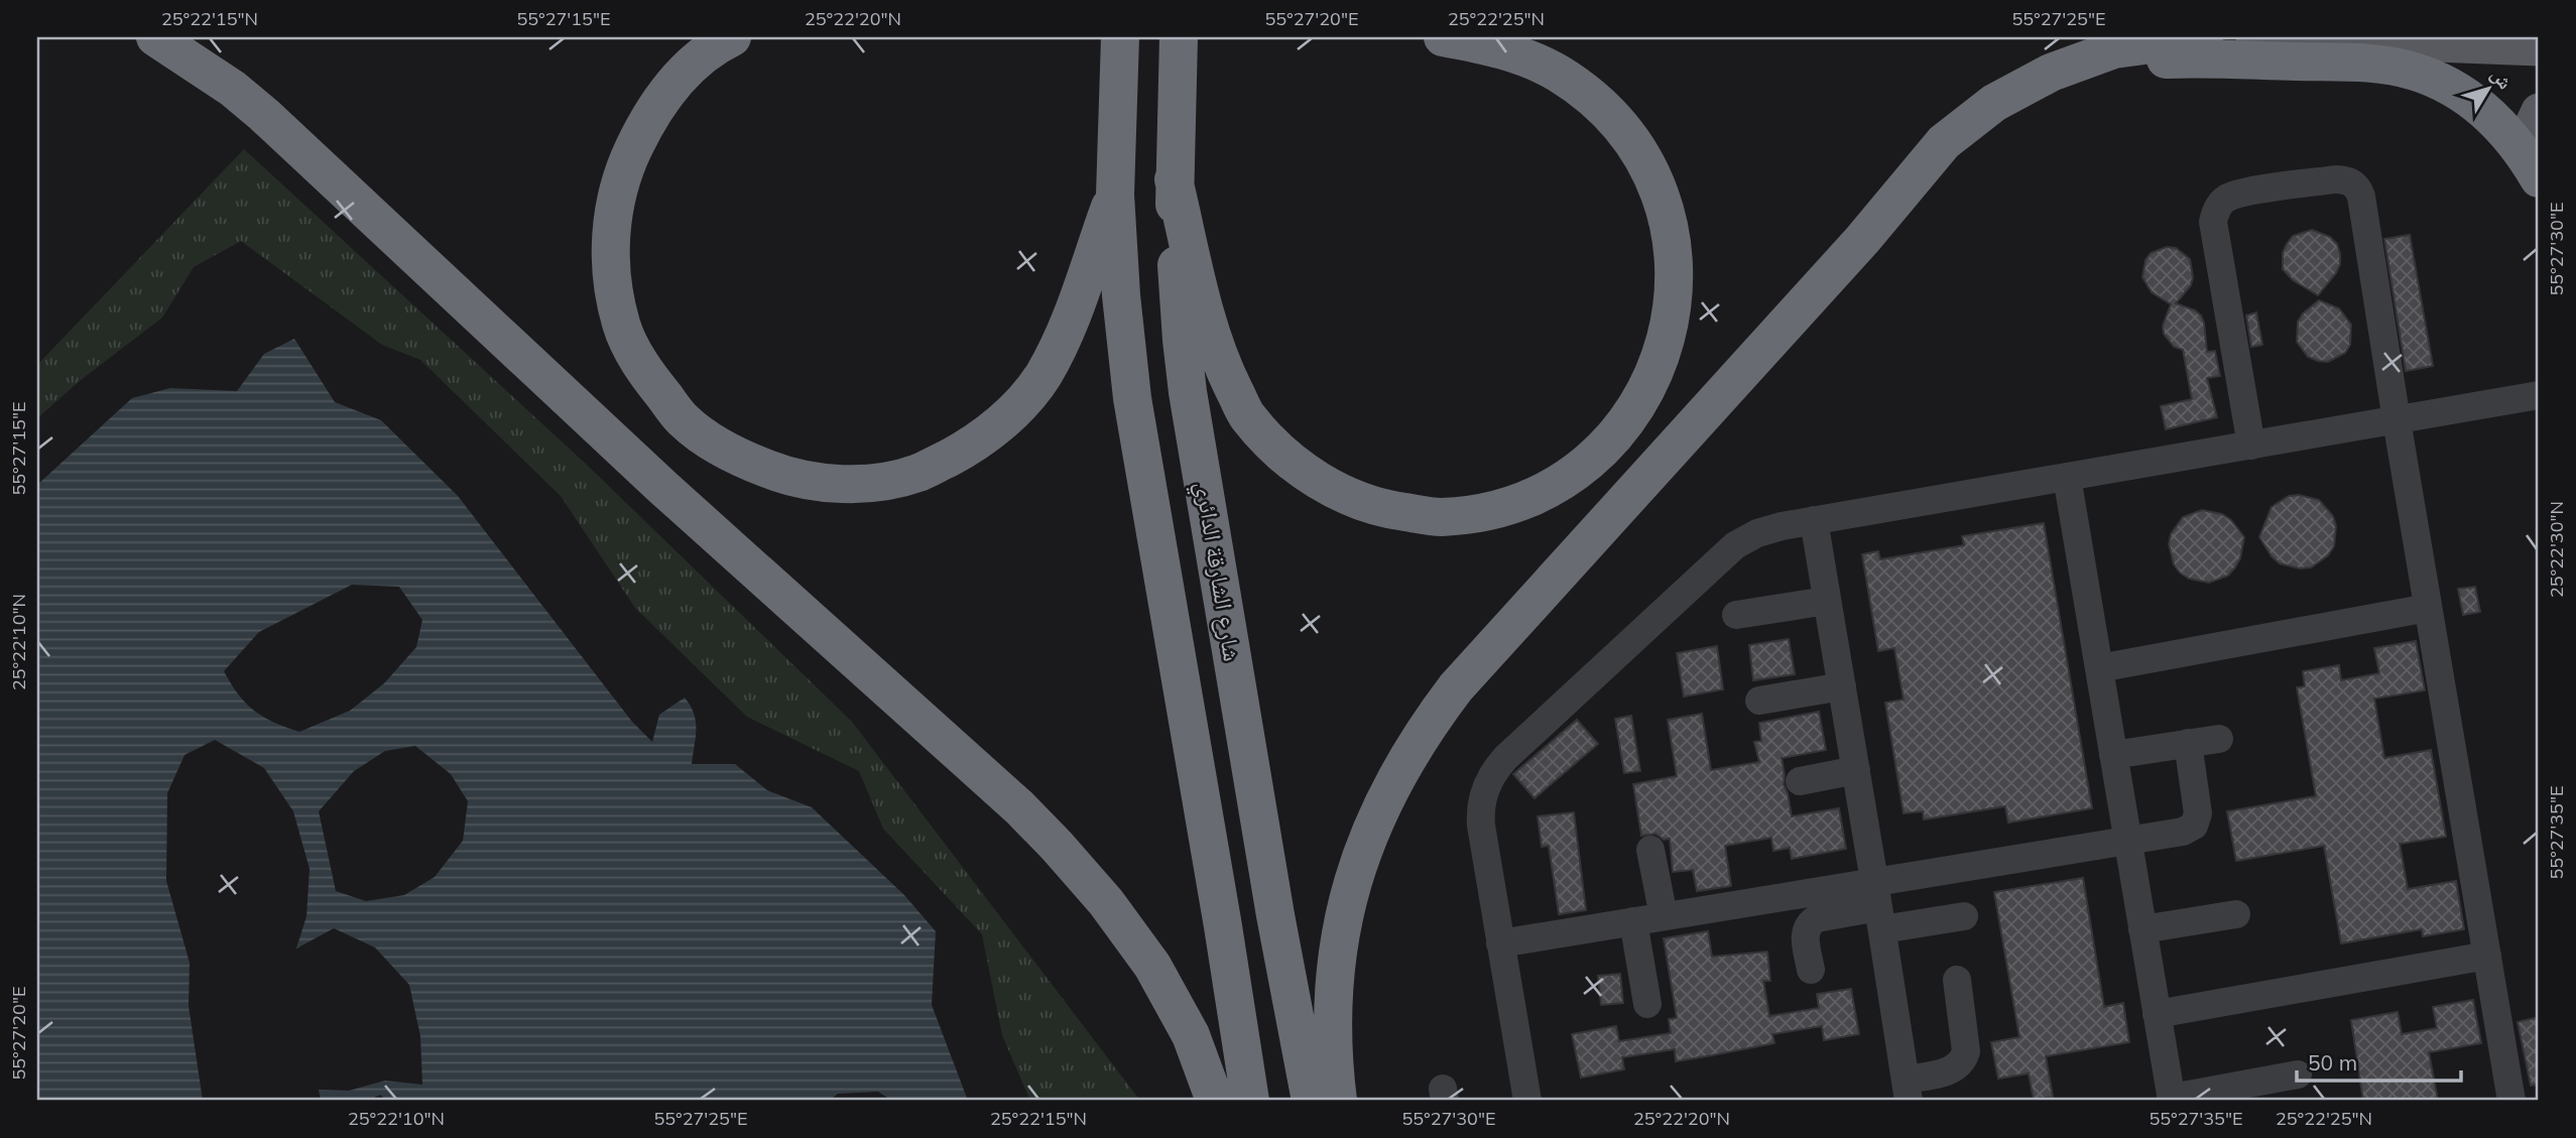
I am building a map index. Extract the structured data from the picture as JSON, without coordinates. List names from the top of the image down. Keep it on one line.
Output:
{"streets":{"highway":["شارع الشارقة الدائري"]},"scale_bar":"50 m","north":"top right","coordinates":["25°22'15\"N","55°27'15\"E","25°22'20\"N","55°27'20\"E","25°22'25\"N","55°27'25\"E","55°27'30\"E","25°22'30\"N","25°22'10\"N","55°27'35\"E"]}
